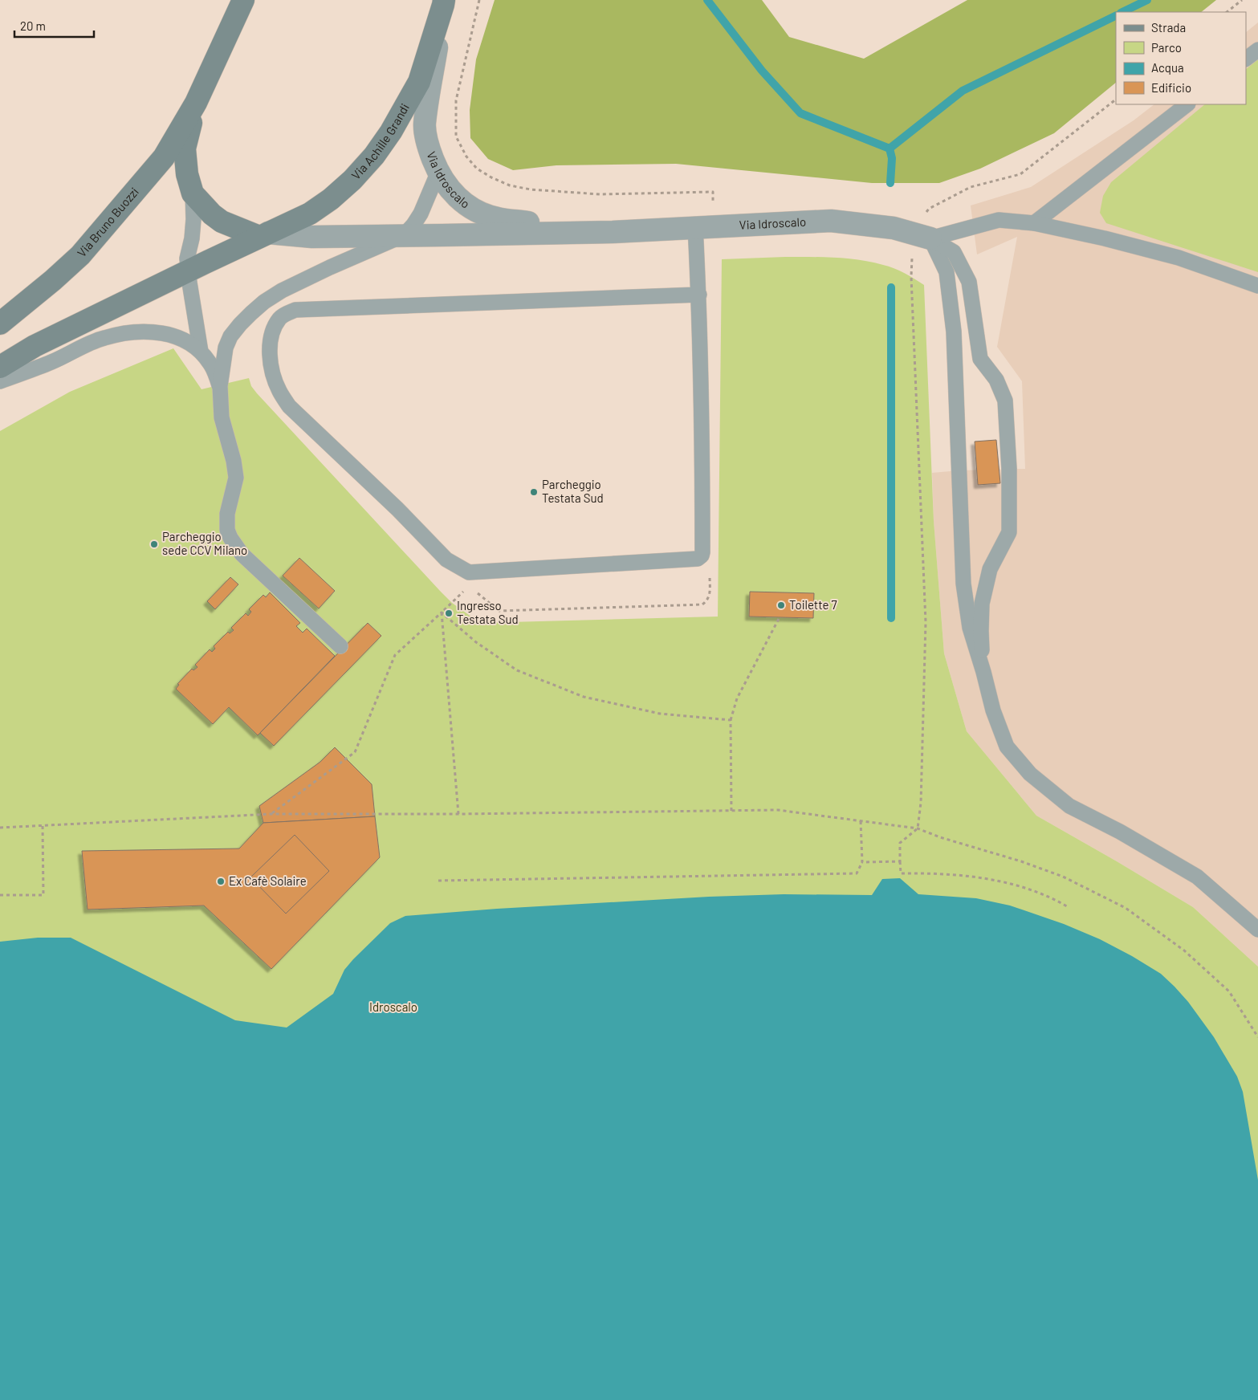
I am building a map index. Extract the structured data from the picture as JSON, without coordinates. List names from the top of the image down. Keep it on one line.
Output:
{"streets":{"main road":["Via Achille Grandi","Via Bruno Buozzi"],"street":["Via Idroscalo"]},"crossings":[["Via Achille Grandi","Via Idroscalo"]],"parks":["Idroscalo"],"places":["Parcheggio Testata Sud","Parcheggio sede CCV Milano","Toilette 7","Ingresso Testata Sud","Ex Cafè Solaire"],"legend":["Strada","Parco","Acqua","Edificio"],"scale_bar":"20 m"}
